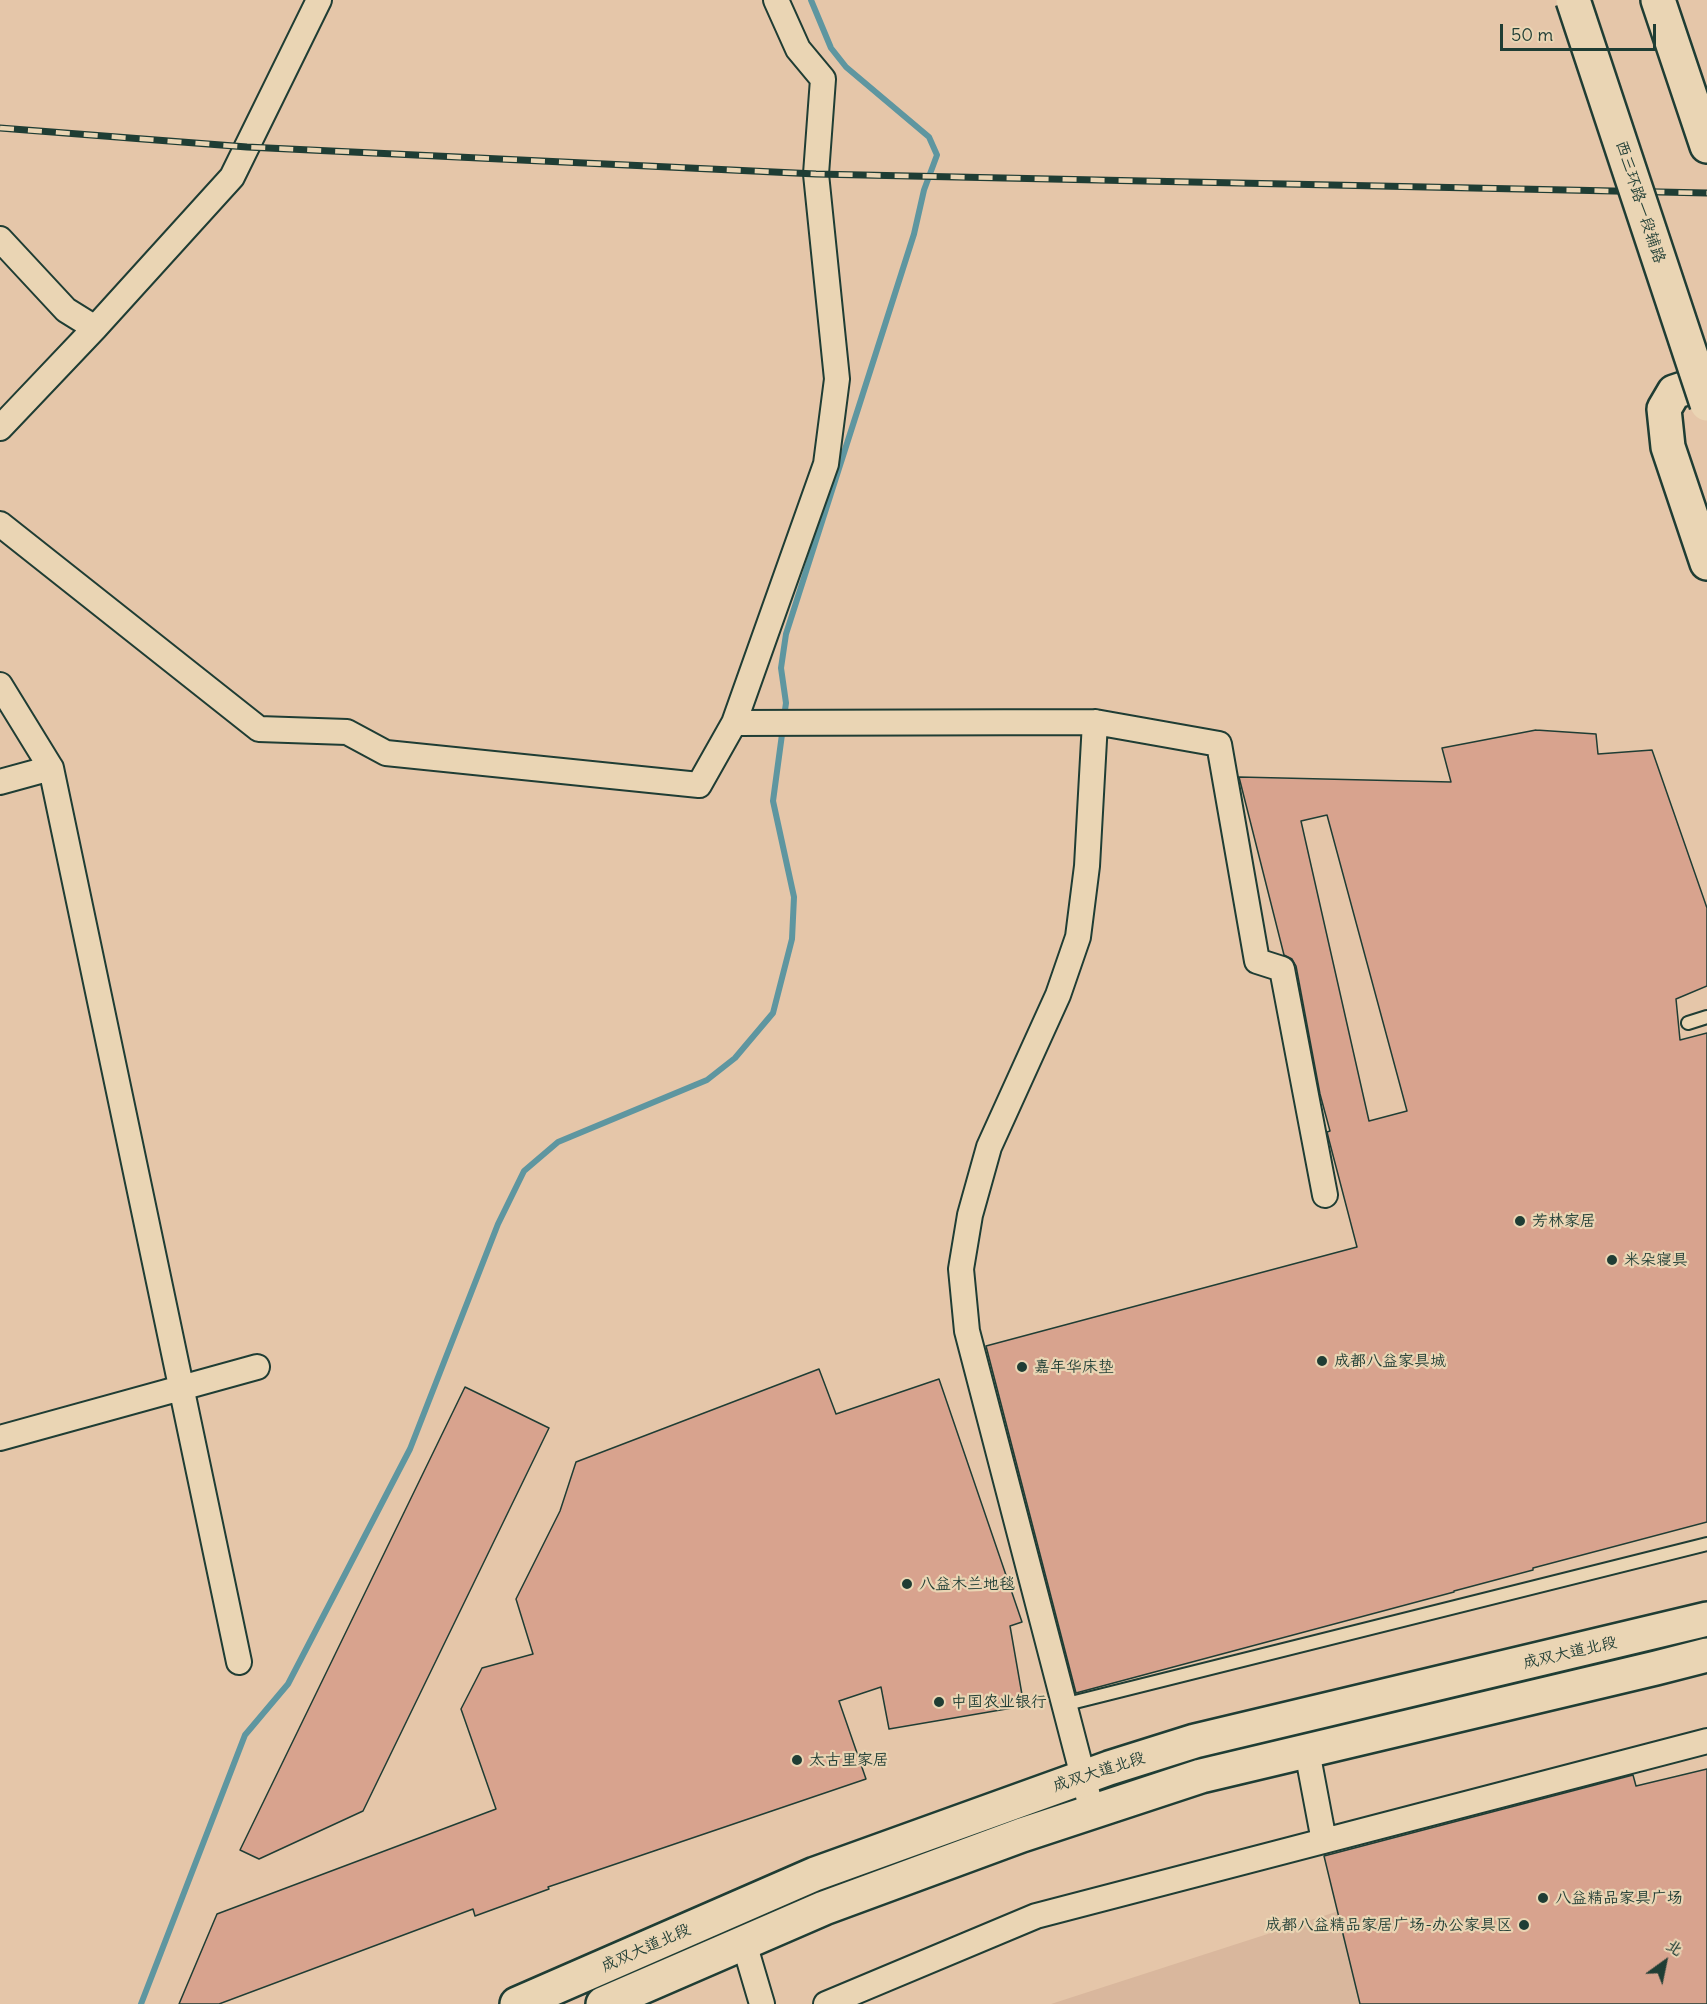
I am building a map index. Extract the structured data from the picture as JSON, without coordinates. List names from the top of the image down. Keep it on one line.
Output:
{"streets":{"main road":["西三环路一段辅路","成双大道北段"]},"places":["芳林家居","米朵寝具","成都八益家具城","嘉年华床垫","八益木兰地毯","中国农业银行","太古里家居","八益精品家具广场","成都八益精品家居广场-办公家具区"],"scale_bar":"50 m","north":"top right"}
